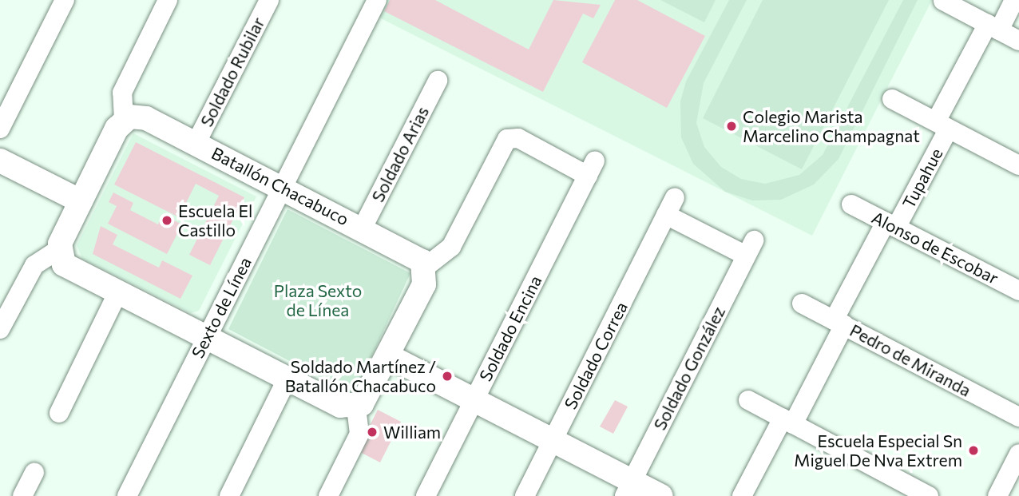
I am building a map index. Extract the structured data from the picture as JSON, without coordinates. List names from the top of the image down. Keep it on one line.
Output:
{"streets":{"street":["Soldado Rubilar","Soldado Arias","Tupahue","Batallón Chacabuco","Alonso de Escobar","Sexto de Línea","Soldado Encina","Soldado Correa","Pedro de Miranda","Soldado González"]},"crossings":[["Soldado Rubilar","Batallón Chacabuco"],["Soldado Arias","Batallón Chacabuco"],["Tupahue","Alonso de Escobar"],["Tupahue","Pedro de Miranda"],["Batallón Chacabuco","Sexto de Línea"],["Batallón Chacabuco","Soldado Encina"],["Soldado Correa","Soldado González"]],"parks":["Plaza Sexto de Línea"],"places":["Colegio Marista Marcelino Champagnat","Escuela El Castillo","Soldado Martínez / Batallón Chacabuco","William","Escuela Especial Sn Miguel De Nva Extrem"]}
